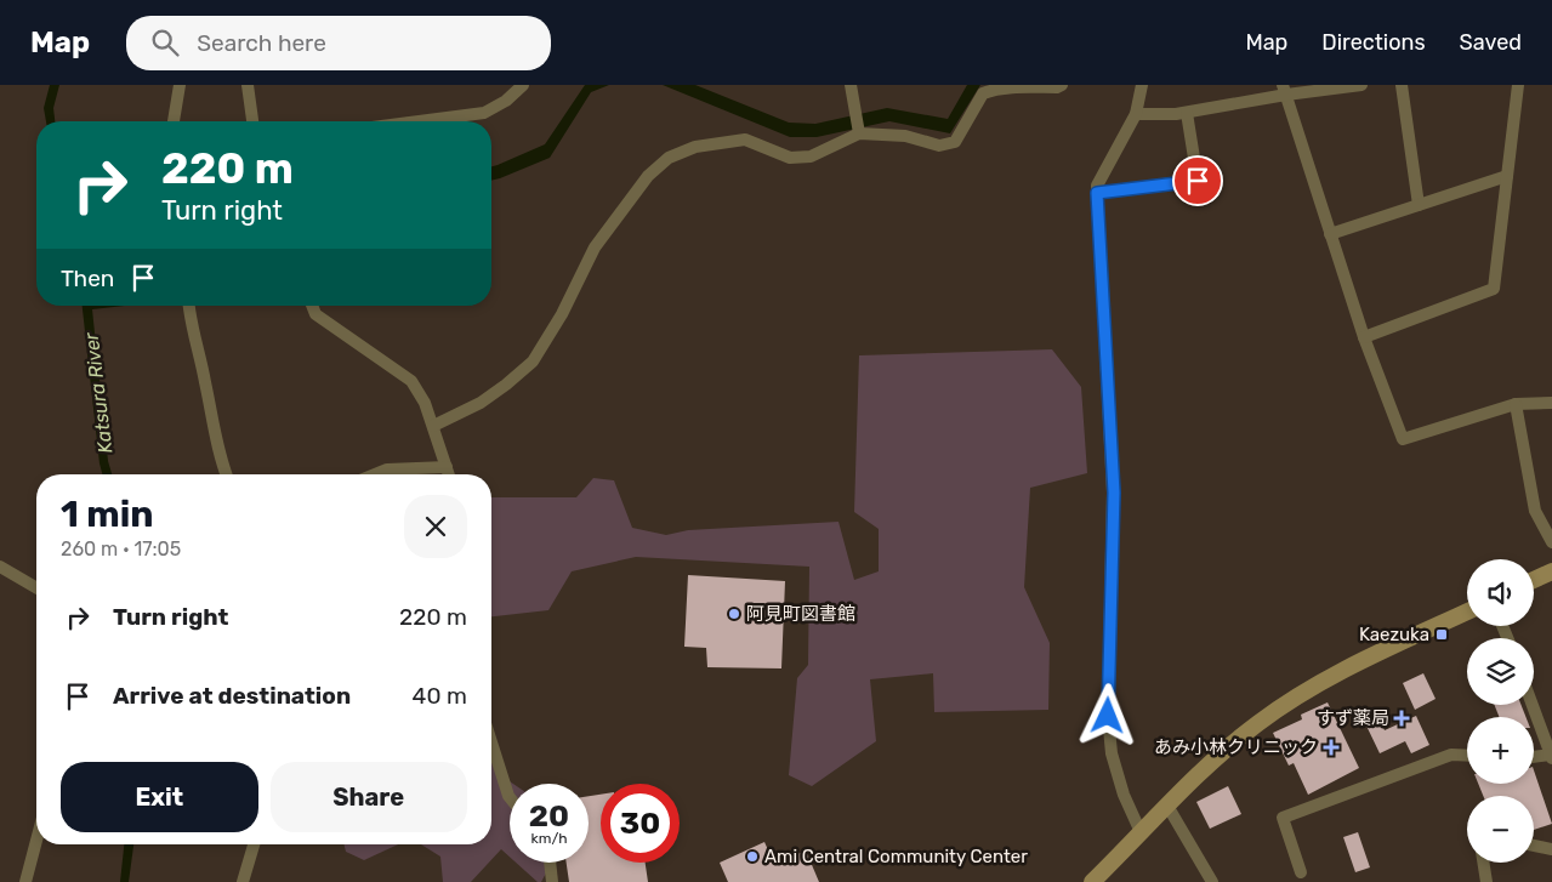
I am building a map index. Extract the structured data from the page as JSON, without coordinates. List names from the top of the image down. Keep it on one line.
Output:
{"water":["Katsura River"],"places":{"other":["阿見町図書館","Ami Central Community Center"],"transit":["Kaezuka"],"health":["すず薬局","あみ小林クリニック"]},"page":{"header":"Map","search":"Search here","nav":["Map","Directions","Saved"],"turn":["220 m","Turn right"],"then":"Then","heading":["1 min","260 m · 17:05"],"map_buttons":["+","−"],"list":[{"name":"Turn right","value":"220 m"},{"name":"Arrive at destination","value":"40 m"}],"buttons":["Exit","Share"],"speed":"20 km/h","limit":"30"}}
